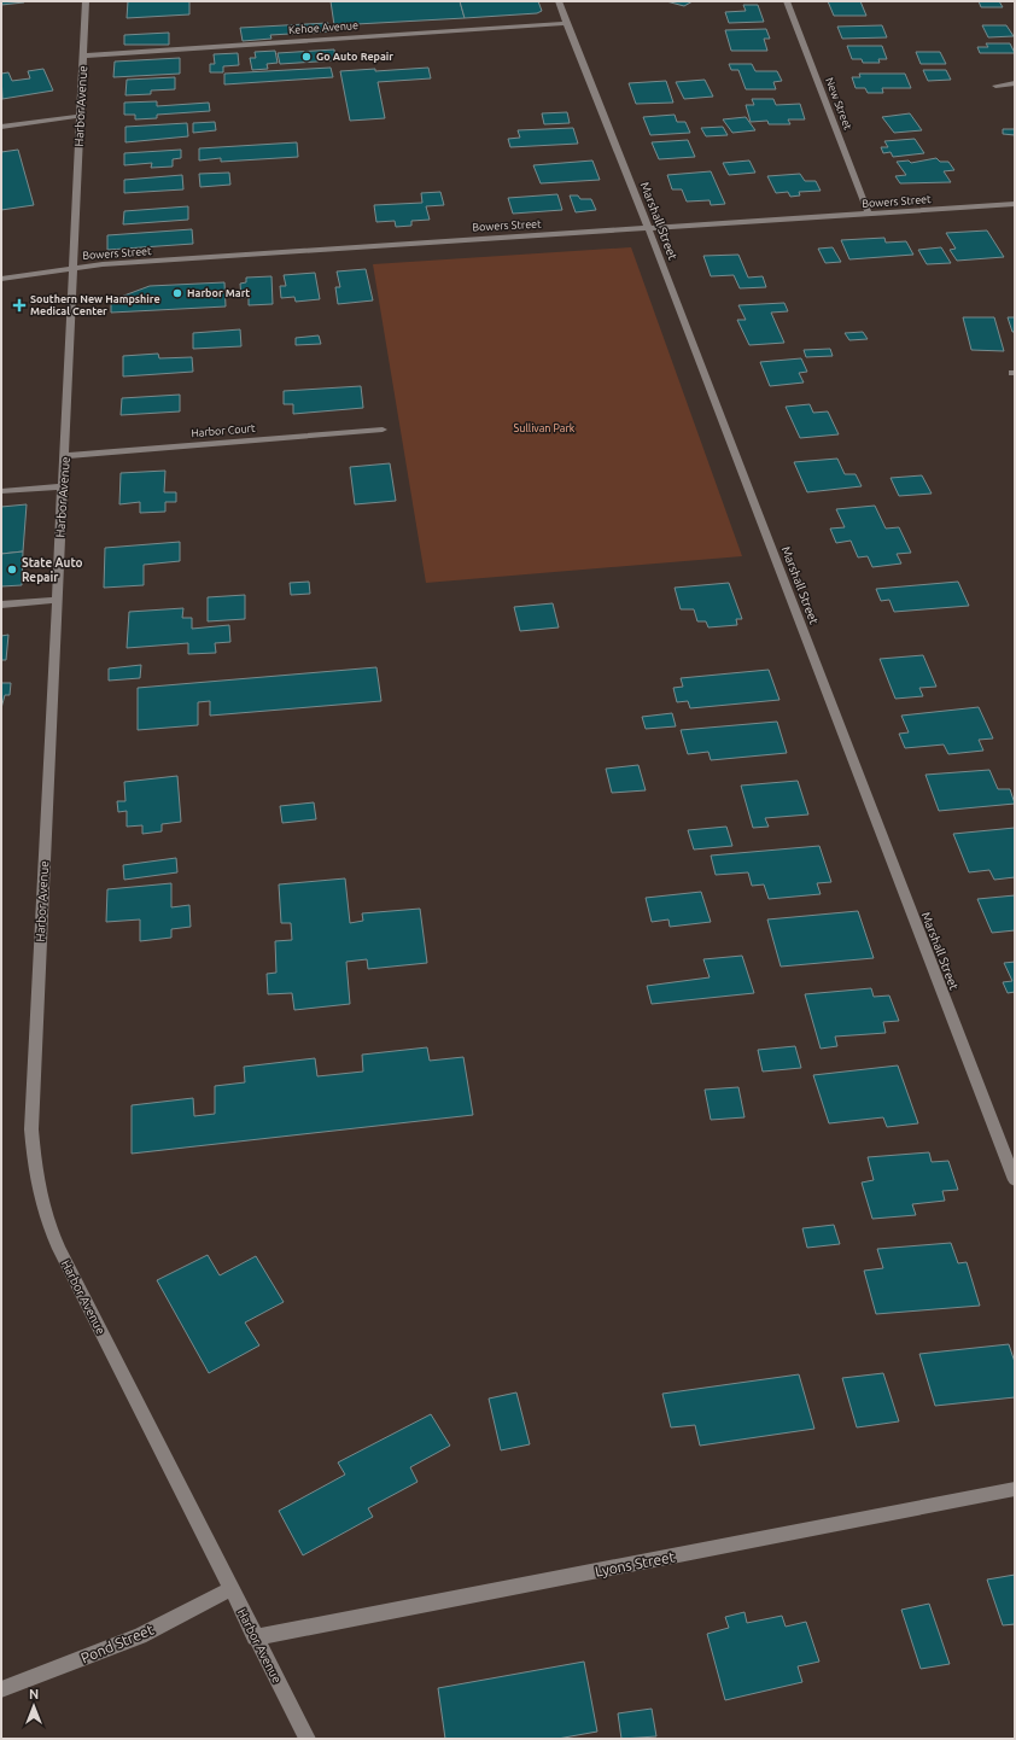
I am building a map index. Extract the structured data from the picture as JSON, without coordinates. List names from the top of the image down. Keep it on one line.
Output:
{"streets":{"street":["Kehoe Avenue","New Street","Harbor Avenue","Bowers Street","Marshall Street","Harbor Court","Lyons Street","Pond Street"]},"crossings":[["Kehoe Avenue","Harbor Avenue"],["Kehoe Avenue","Marshall Street"],["New Street","Bowers Street"],["Harbor Avenue","Bowers Street"],["Harbor Avenue","Harbor Court"],["Harbor Avenue","Lyons Street"],["Harbor Avenue","Pond Street"],["Bowers Street","Marshall Street"]],"parks":["Sullivan Park"],"places":{"other":["Go Auto Repair","Harbor Mart","State Auto Repair"],"health":["Southern New Hampshire Medical Center"]},"north":"top"}
